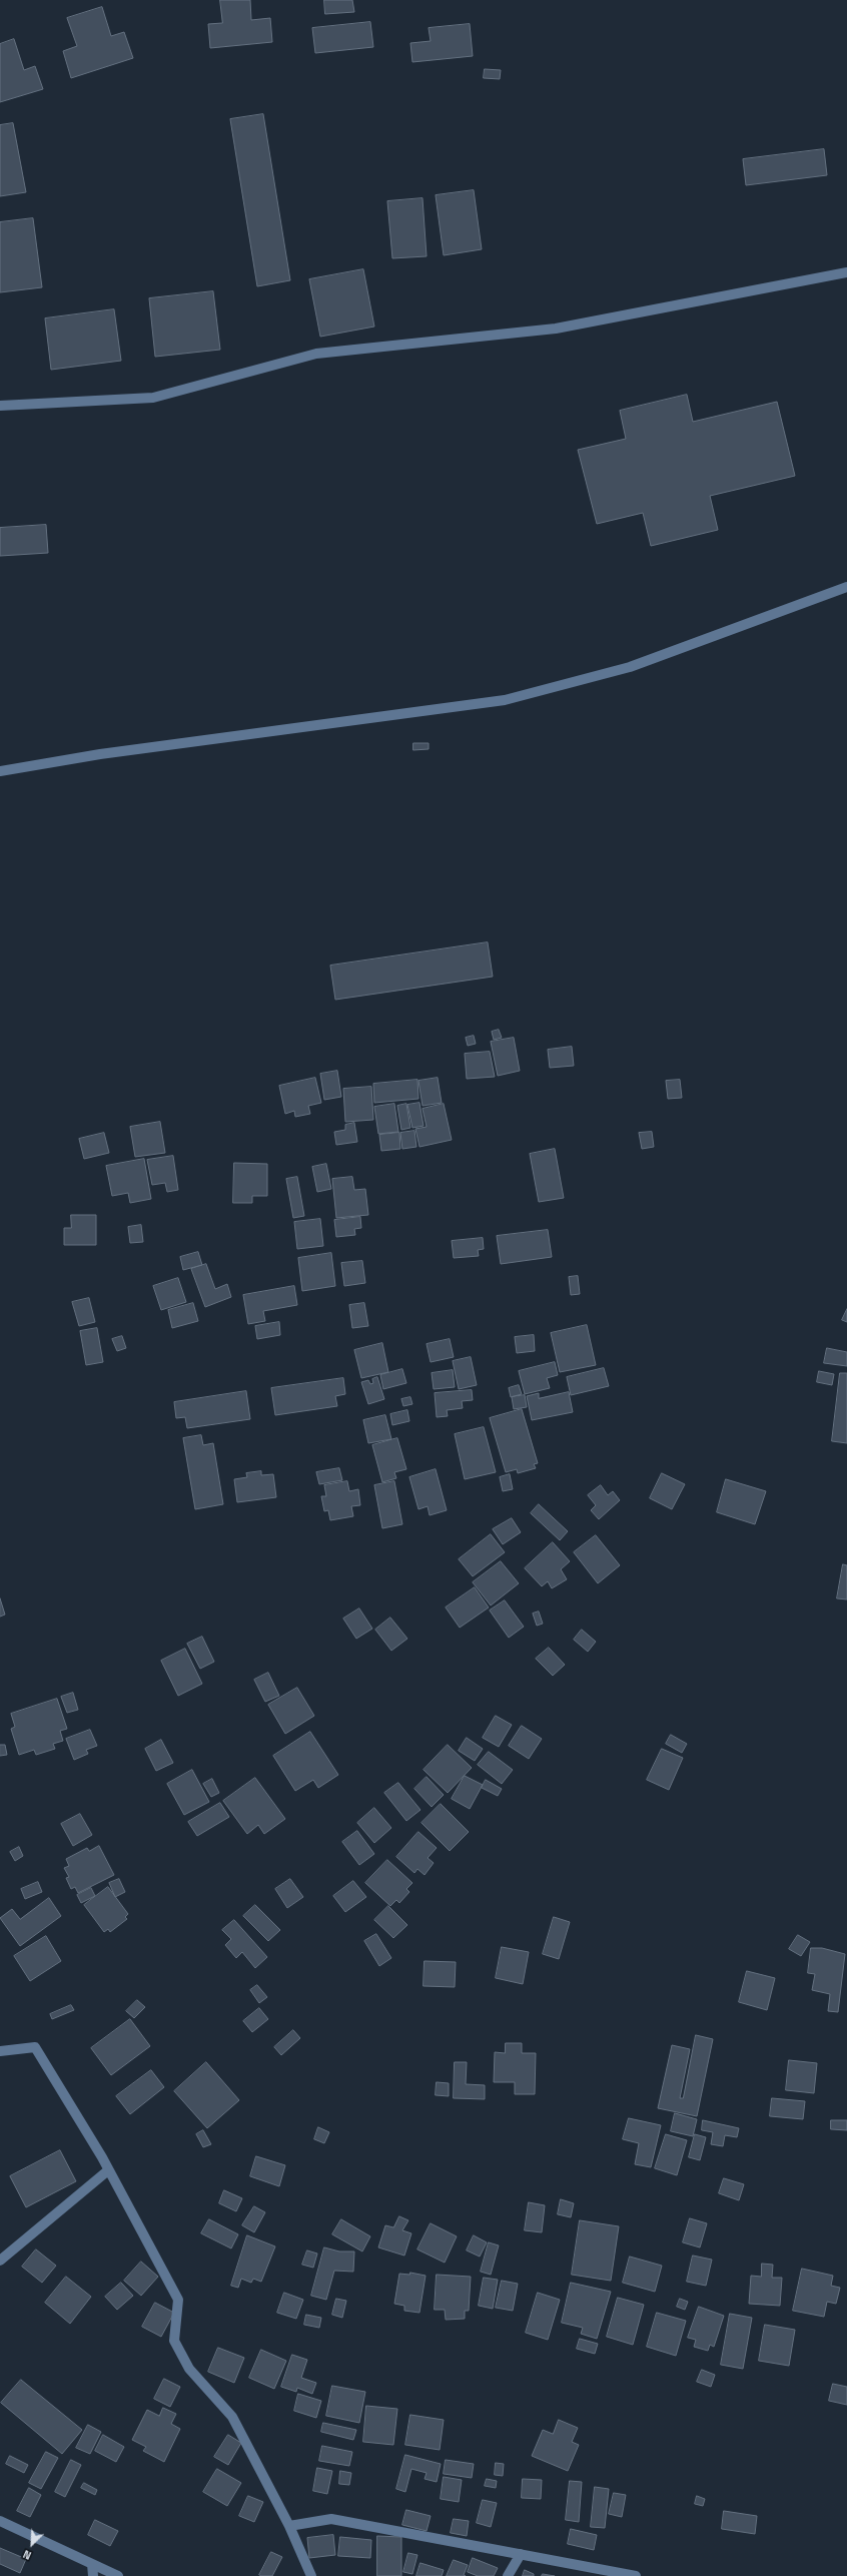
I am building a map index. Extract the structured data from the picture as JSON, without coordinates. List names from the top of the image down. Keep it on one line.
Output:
{"north":"bottom left"}
